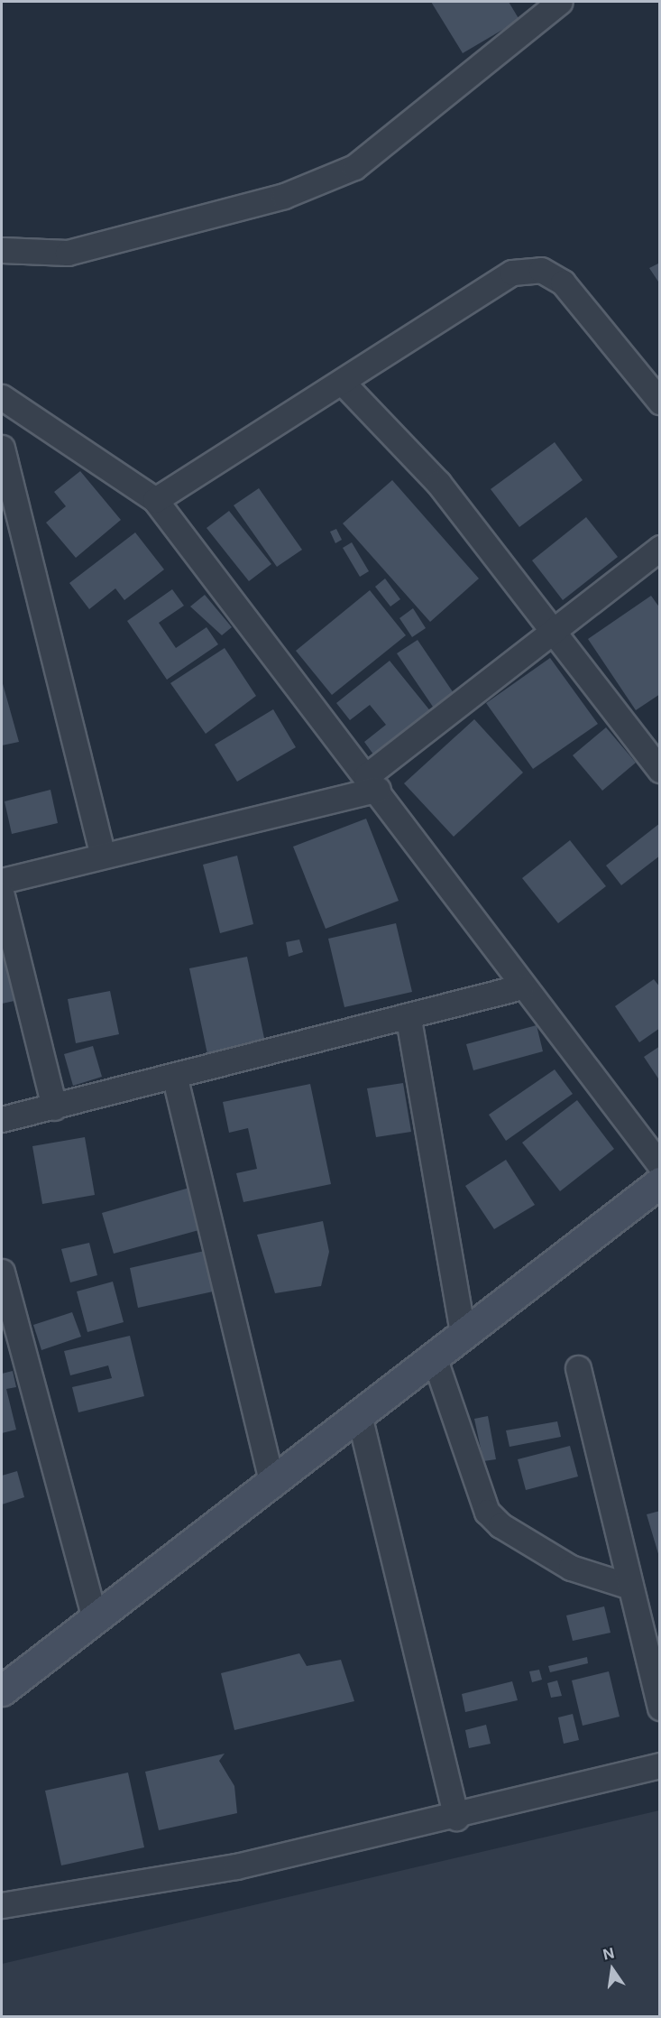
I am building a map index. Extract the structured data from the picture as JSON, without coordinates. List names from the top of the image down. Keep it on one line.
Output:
{"north":"top"}
